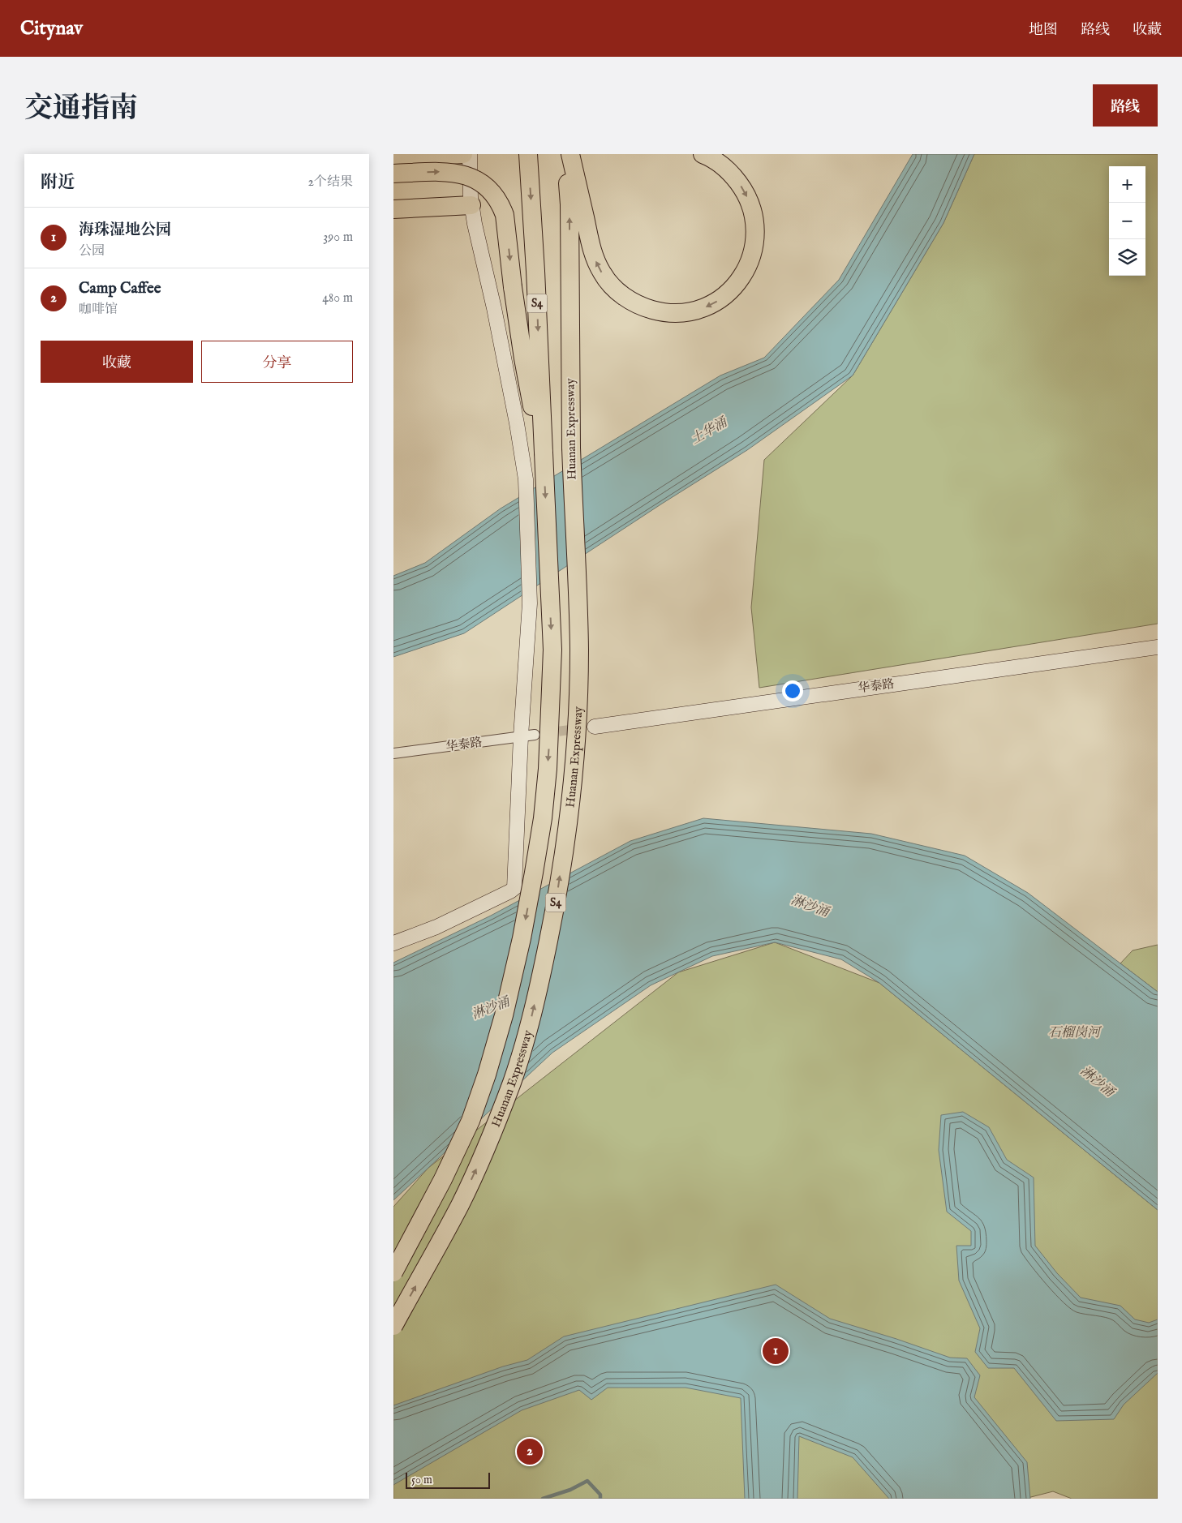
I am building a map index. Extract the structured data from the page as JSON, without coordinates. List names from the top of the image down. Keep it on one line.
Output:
{"streets":{"highway":["S4","Huanan Expressway"],"street":["华泰路"]},"water":["土华涌","淋沙涌","石榴岗河"],"scale_bar":"50 m","page":{"header":"Citynav","nav":["地图","路线","收藏"],"title":"交通指南","buttons":["路线",["收藏","分享"]],"heading":["附近","2个结果"],"map_buttons":["+","−"],"list":[{"mark":"1","name":"海珠湿地公园","note":"公园","value":"390 m"},{"mark":"2","name":"Camp Caffee","note":"咖啡馆","value":"480 m"}],"pins":["1","2"],"scale":"50 m"}}
